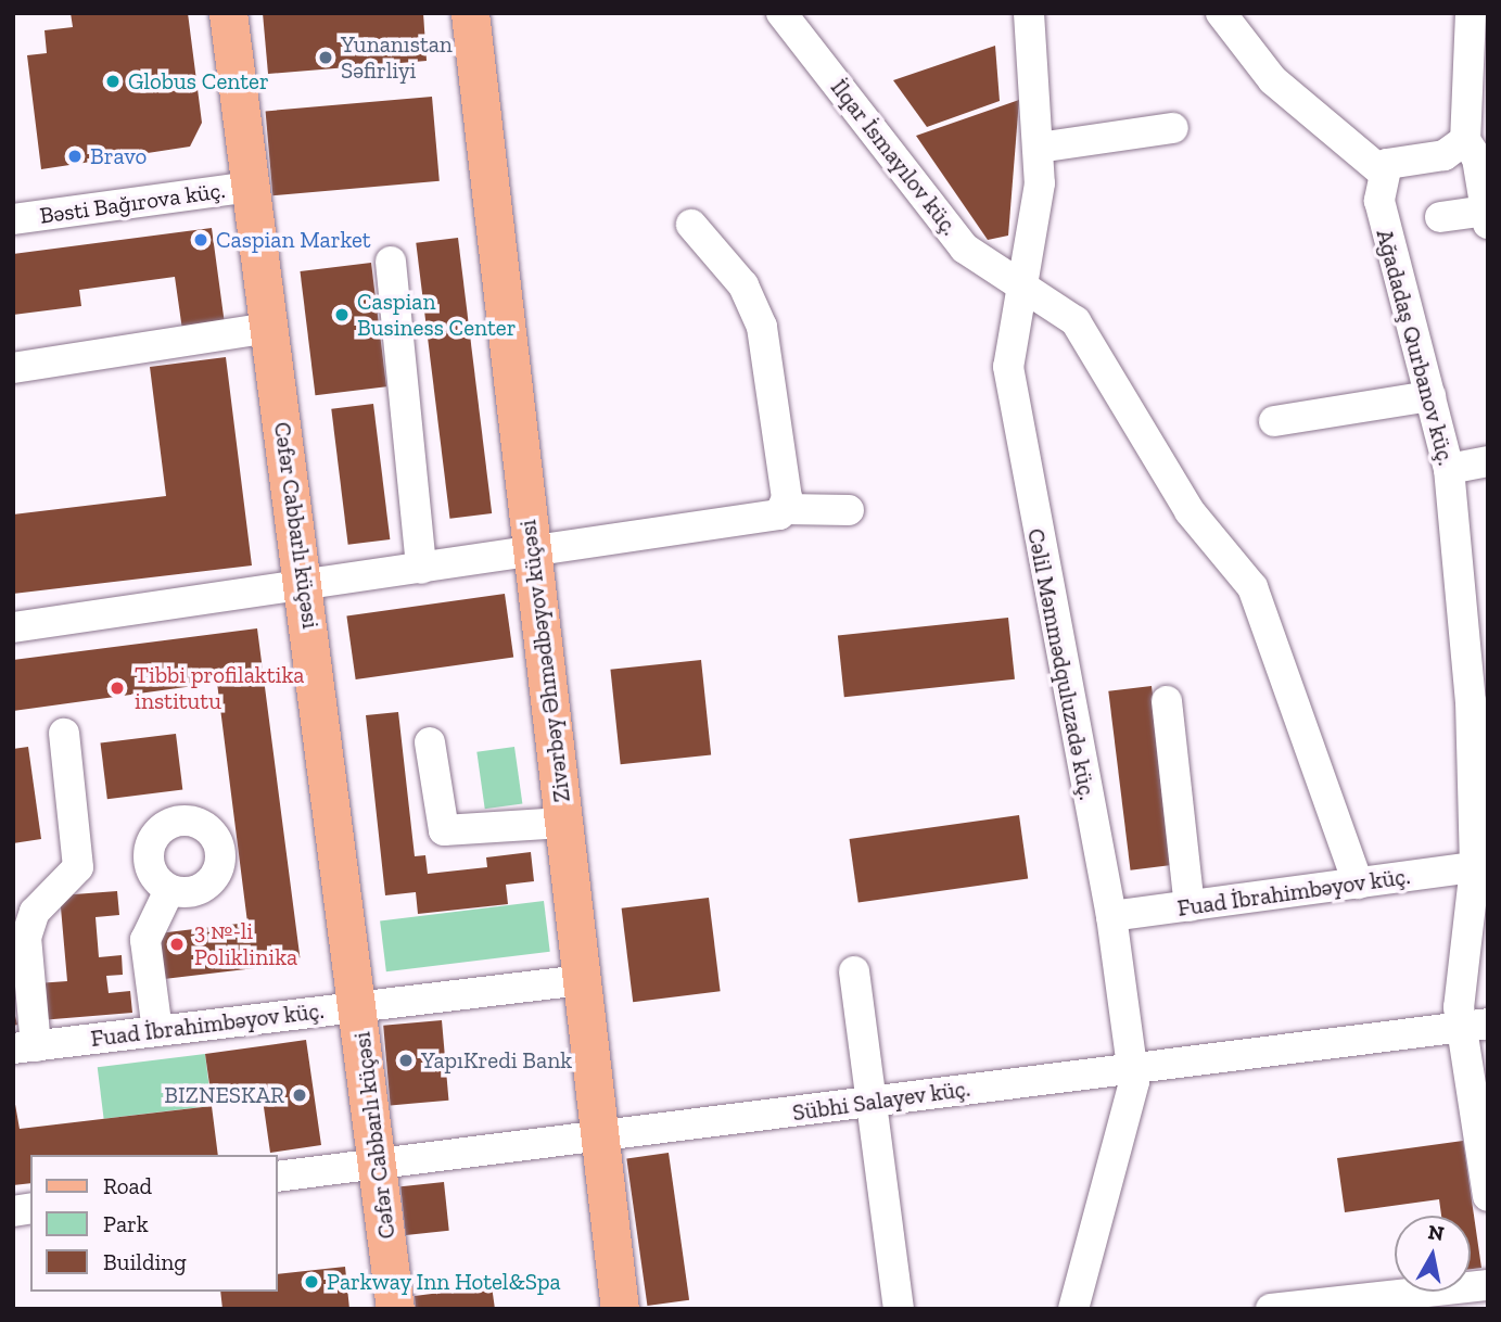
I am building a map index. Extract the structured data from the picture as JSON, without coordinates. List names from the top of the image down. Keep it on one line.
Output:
{"streets":{"main road":["Cəfər Cabbarlı küçəsi","Zivərbəy Əhmədbəyov küçəsi"],"street":["İlqar İsmayılov küç.","Bəsti Bağırova küç.","Ağadadaş Qurbanov küç.","Cəlil Məmmədquluzadə küç.","Fuad İbrahimbəyov küç.","Sübhi Salayev küç."]},"crossings":[["İlqar İsmayılov küç.","Cəlil Məmmədquluzadə küç."],["İlqar İsmayılov küç.","Fuad İbrahimbəyov küç."],["Bəsti Bağırova küç.","Cəfər Cabbarlı küçəsi"],["Ağadadaş Qurbanov küç.","Fuad İbrahimbəyov küç."],["Ağadadaş Qurbanov küç.","Sübhi Salayev küç."],["Cəfər Cabbarlı küçəsi","Fuad İbrahimbəyov küç."],["Cəfər Cabbarlı küçəsi","Sübhi Salayev küç."],["Zivərbəy Əhmədbəyov küçəsi","Fuad İbrahimbəyov küç."],["Zivərbəy Əhmədbəyov küçəsi","Sübhi Salayev küç."],["Cəlil Məmmədquluzadə küç.","Fuad İbrahimbəyov küç."],["Cəlil Məmmədquluzadə küç.","Sübhi Salayev küç."]],"places":["Yunanıstan Səfirliyi","Globus Center","Bravo","Caspian Market","Caspian Business Center","Tibbi profilaktika institutu","3 №-li Poliklinika","YapıKredi Bank","BIZNESKAR","Parkway Inn Hotel&Spa"],"legend":["Road","Park","Building"],"north":"top"}
